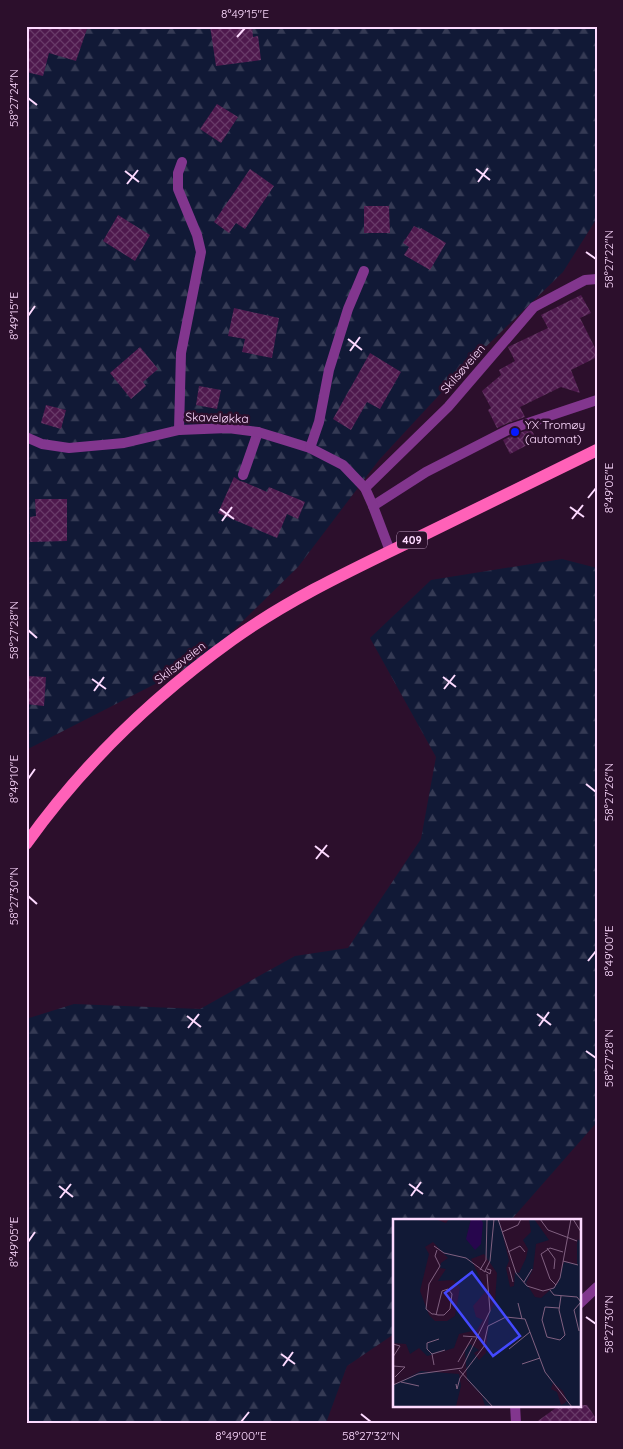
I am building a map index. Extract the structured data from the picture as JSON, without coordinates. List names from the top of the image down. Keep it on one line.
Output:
{"streets":{"main road":["Skilsøveien","409"],"street":["Skaveløkka"]},"crossings":[["Skilsøveien","Skaveløkka"]],"places":["YX Tromøy (automat)"],"coordinates":["8°49'15\"E","58°27'24\"N","58°27'22\"N","8°49'05\"E","58°27'28\"N","8°49'10\"E","58°27'26\"N","58°27'30\"N","8°49'00\"E","58°27'32\"N"]}
